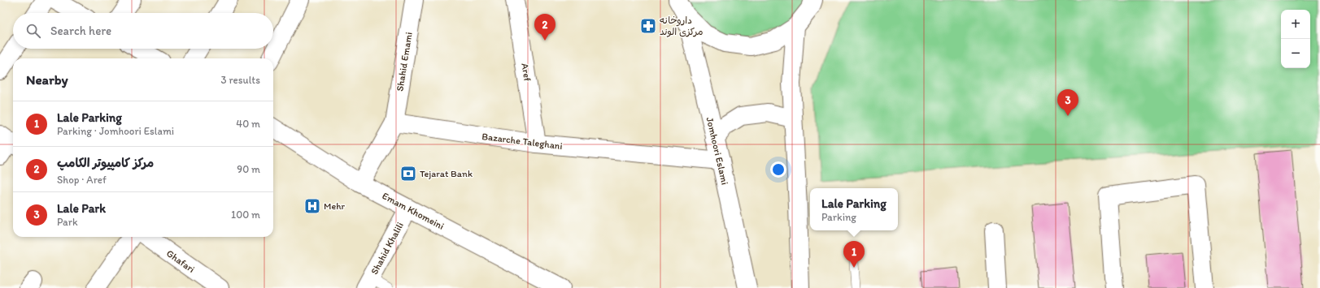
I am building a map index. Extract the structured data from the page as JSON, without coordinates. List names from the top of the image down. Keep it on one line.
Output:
{"streets":{"street":["Shahid Emami","Aref","Bazarche Taleghani","Jomhoori Eslami","Emam Khomeini","Shahid Khalili","Ghafari"]},"crossings":[["Shahid Emami","Bazarche Taleghani"],["Aref","Bazarche Taleghani"],["Bazarche Taleghani","Jomhoori Eslami"],["Emam Khomeini","Shahid Khalili"]],"places":{"pharmacy":["داروخانه مرکزی الوند"],"bank":["Tejarat Bank"],"hospital":["Mehr"]},"page":{"map_buttons":["+","−"],"search":"Search here","pins":["2","3","1"],"heading":["Nearby","3 results"],"list":[{"mark":"1","name":"Lale Parking","note":"Parking · Jomhoori Eslami","value":"40 m"},{"mark":"2","name":"مرکز کامپیوتر الکامپ","note":"Shop · Aref","value":"90 m"},{"mark":"3","name":"Lale Park","note":"Park","value":"100 m"}],"popup":["Lale Parking","Parking"]}}
